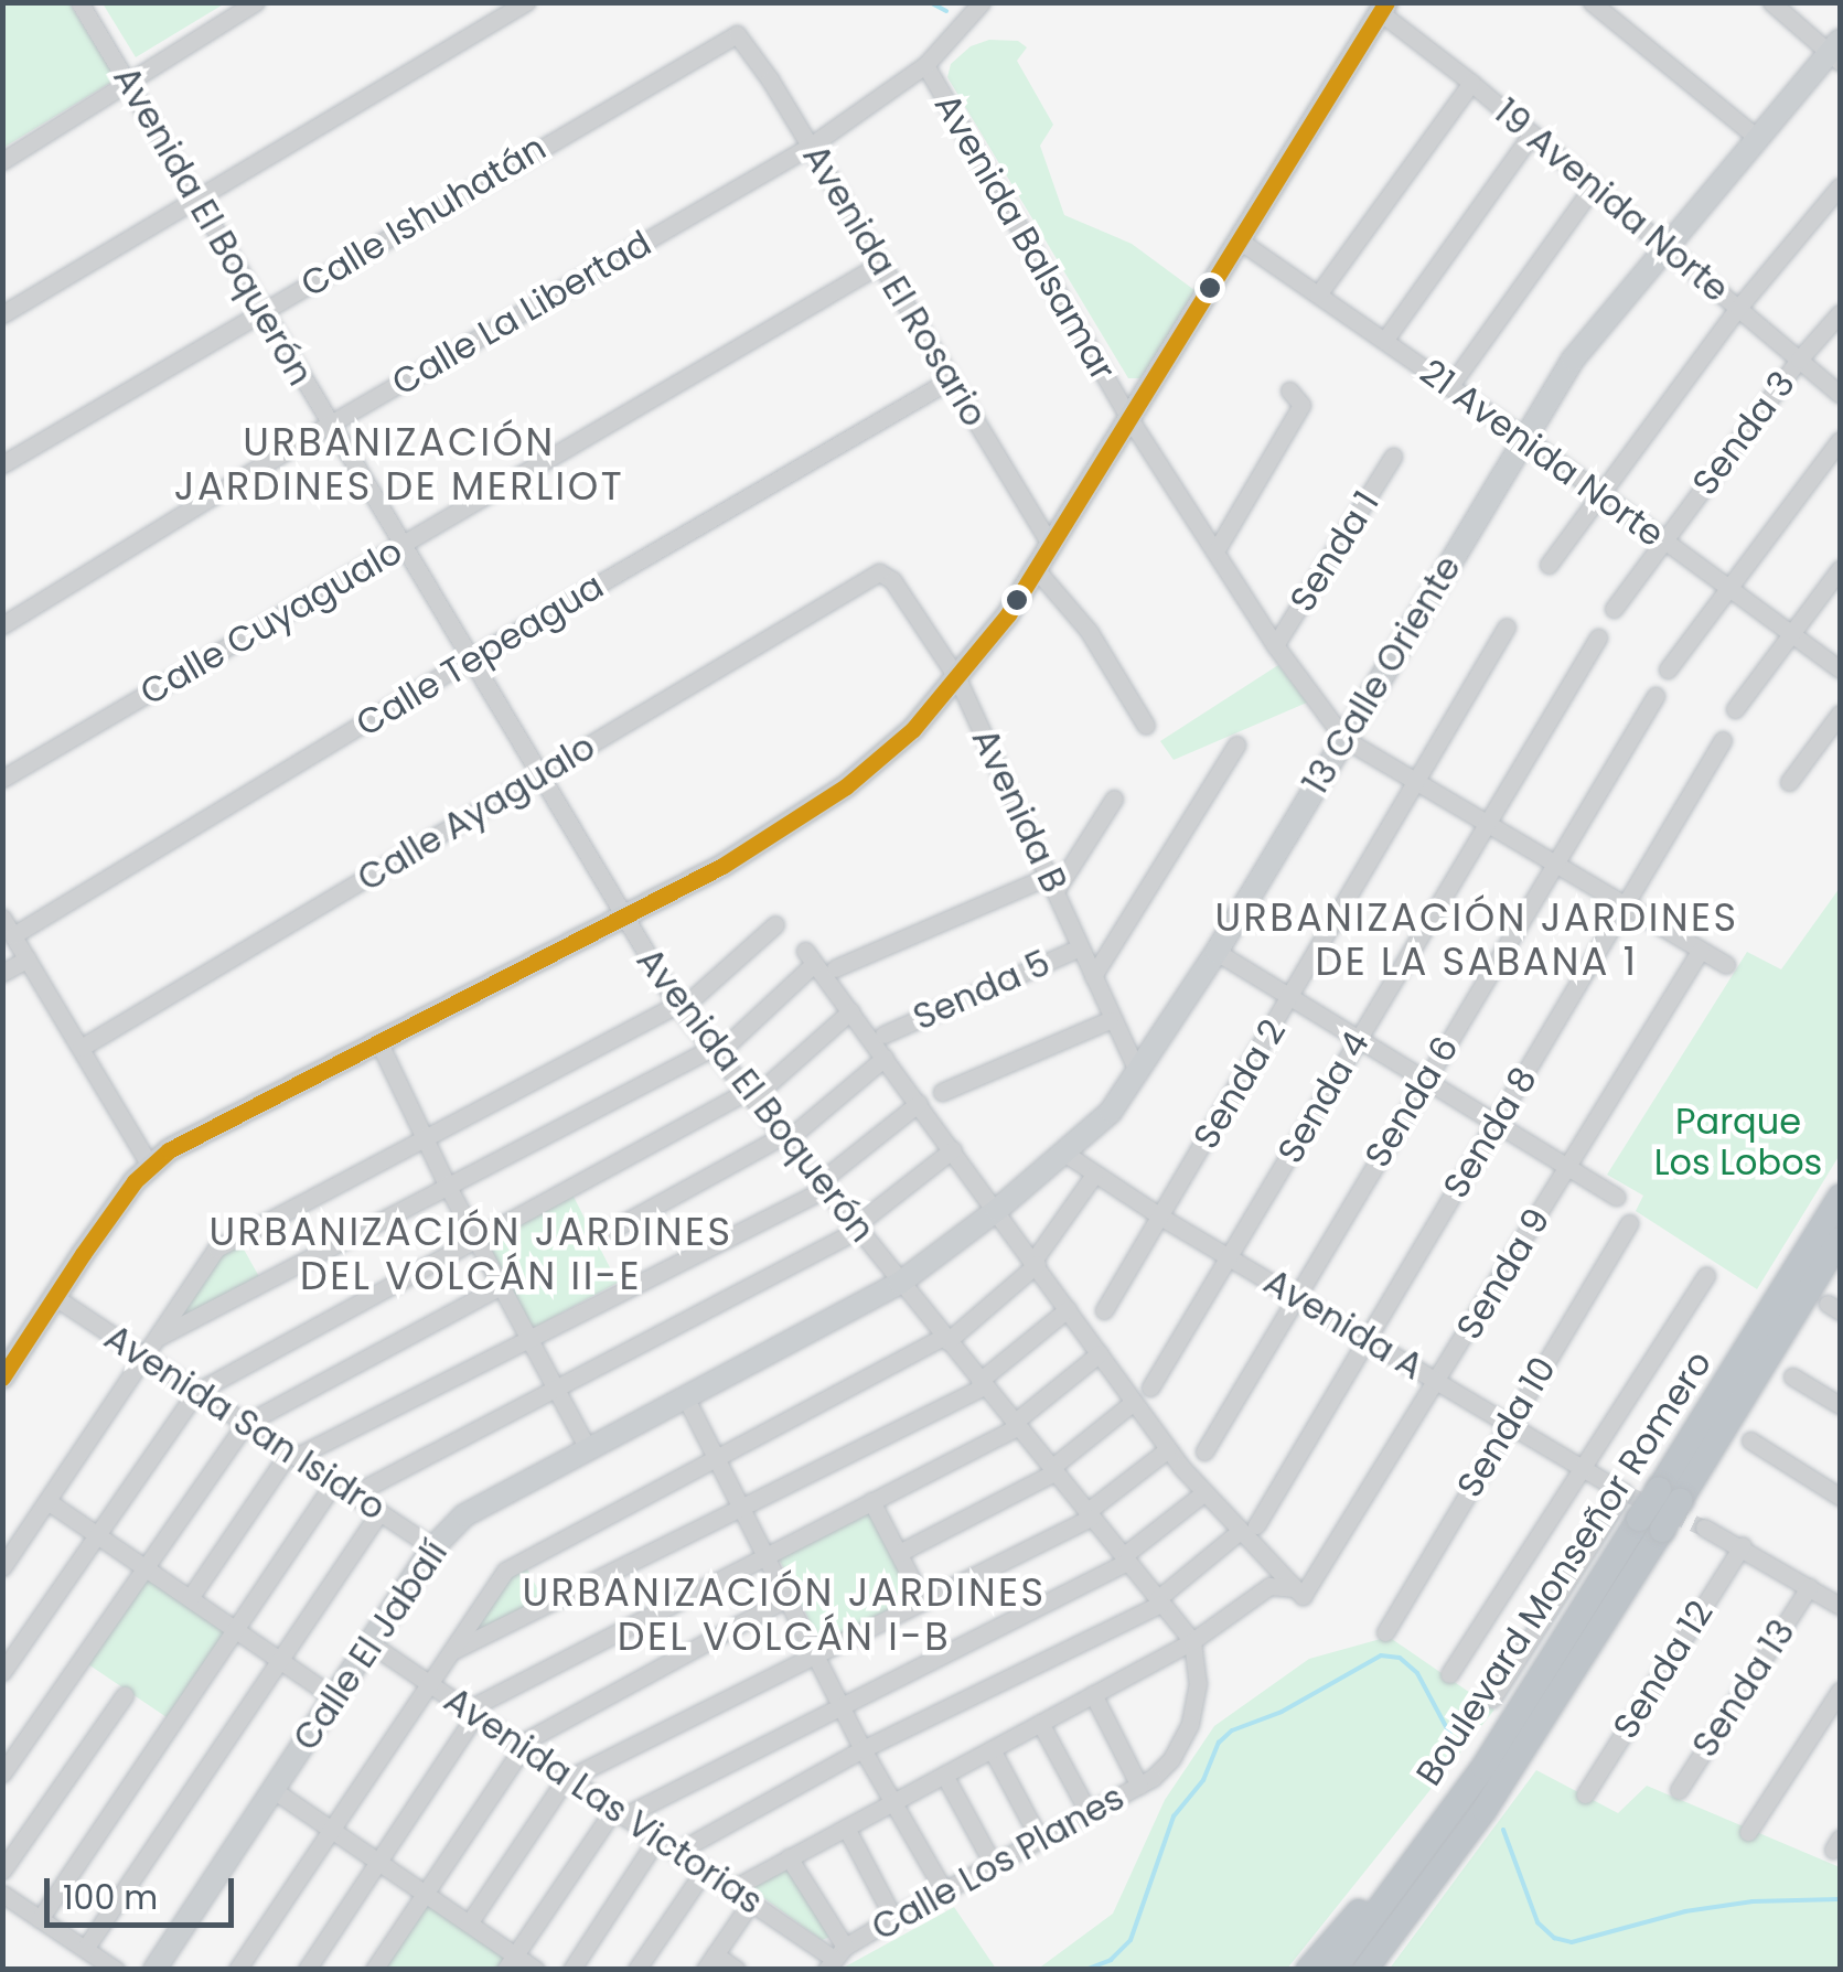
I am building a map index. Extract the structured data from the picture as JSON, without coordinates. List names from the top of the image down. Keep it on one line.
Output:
{"streets":{"highway":["Boulevard Monseñor Romero"],"main road":["13 Calle Oriente","Calle El Jabalí"],"street":["19 Avenida Norte","Calle Ishuhatán","Avenida El Boquerón","Avenida Balsamar","Avenida El Rosario","Calle La Libertad","Senda 3","21 Avenida Norte","Senda 1","Calle Cuyagualo","Calle Tepeagua","Avenida B","Calle Ayagualo","Senda 5","Senda 2","Senda 4","Senda 6","Senda 8","Senda 9","Avenida A","Avenida San Isidro","Senda 10","Senda 12","Senda 13","Avenida Las Victorias","Calle Los Planes"]},"crossings":[["19 Avenida Norte","Senda 3"],["19 Avenida Norte","13 Calle Oriente"],["Calle Ishuhatán","Avenida El Boquerón"],["Calle Ishuhatán","Avenida El Rosario"],["Avenida El Boquerón","Calle La Libertad"],["Avenida El Boquerón","Calle Cuyagualo"],["Avenida El Boquerón","Calle Tepeagua"],["Avenida El Boquerón","13 Calle Oriente"],["Avenida El Boquerón","Calle Ayagualo"],["Avenida El Boquerón","Calle El Jabalí"],["Avenida El Boquerón","Calle Los Planes"],["Avenida Balsamar","Calle La Libertad"],["Avenida Balsamar","Senda 1"],["Avenida Balsamar","13 Calle Oriente"],["Avenida El Rosario","Calle La Libertad"],["Avenida El Rosario","Calle Cuyagualo"],["Avenida El Rosario","Calle Tepeagua"],["Senda 3","21 Avenida Norte"],["21 Avenida Norte","13 Calle Oriente"],["13 Calle Oriente","Avenida B"],["13 Calle Oriente","Avenida A"],["13 Calle Oriente","Calle El Jabalí"],["Avenida B","Calle Ayagualo"],["Avenida B","Senda 5"],["Senda 2","Avenida A"],["Senda 4","Avenida A"],["Senda 6","Avenida A"],["Senda 8","Avenida A"],["Senda 9","Avenida A"],["Avenida A","Senda 10"],["Avenida San Isidro","Calle El Jabalí"],["Calle El Jabalí","Avenida Las Victorias"],["Avenida Las Victorias","Calle Los Planes"]],"districts":["URBANIZACIÓN JARDINES DE MERLIOT","URBANIZACIÓN JARDINES DE LA SABANA 1","URBANIZACIÓN JARDINES DEL VOLCÁN II-E","URBANIZACIÓN JARDINES DEL VOLCÁN I-B"],"parks":["Parque Los Lobos"],"scale_bar":"100 m"}
